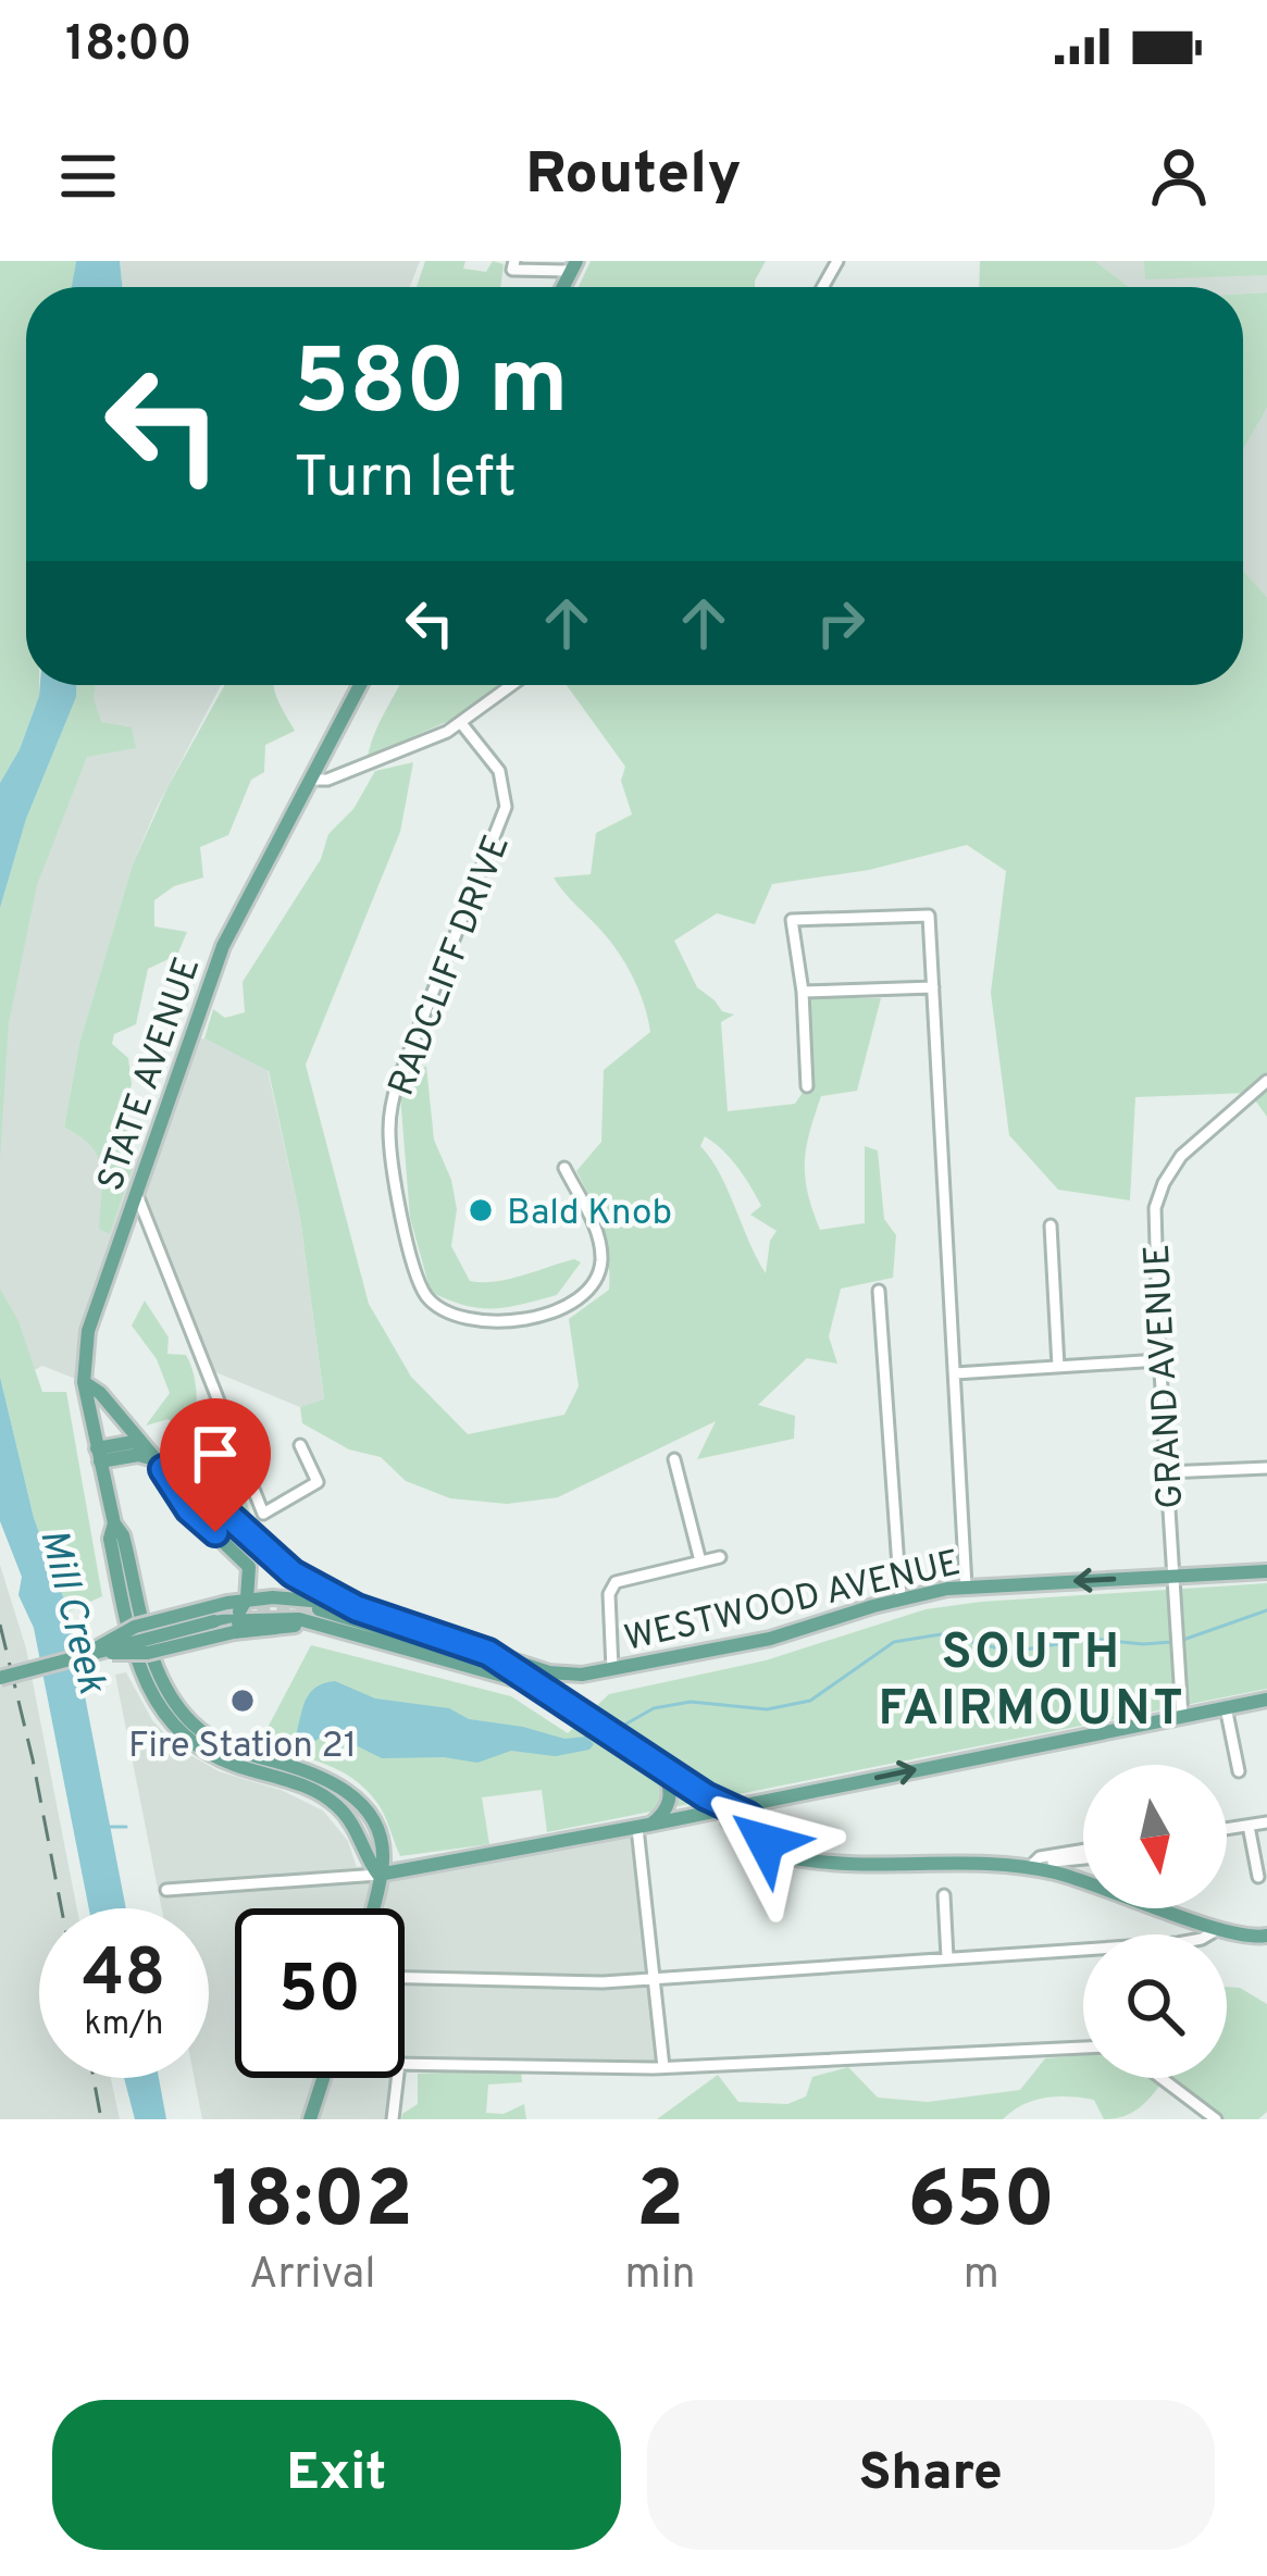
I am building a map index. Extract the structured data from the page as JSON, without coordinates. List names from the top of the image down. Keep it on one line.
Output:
{"streets":{"main road":["STATE AVENUE","WESTWOOD AVENUE"],"street":["RADCLIFF DRIVE","GRAND AVENUE"]},"crossings":[["GRAND AVENUE","WESTWOOD AVENUE"]],"districts":["SOUTH FAIRMOUNT"],"water":["Mill Creek"],"places":["Bald Knob","Fire Station 21"],"north":"bottom","page":{"status":"18:00","header":"Routely","turn":["580 m","Turn left"],"speed":"48 km/h","limit":"50","eta":["18:02","Arrival","2","min","650","m"],"buttons":["Exit","Share"]}}
